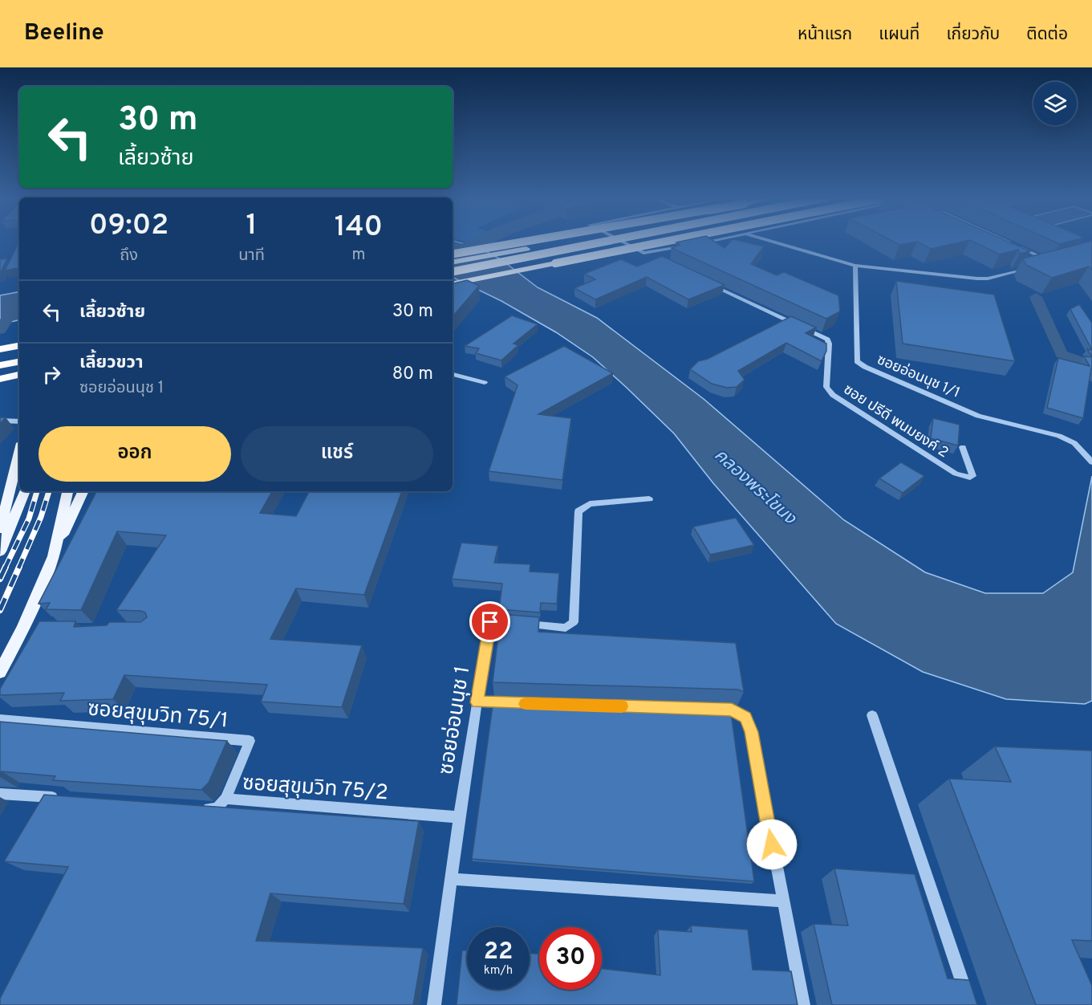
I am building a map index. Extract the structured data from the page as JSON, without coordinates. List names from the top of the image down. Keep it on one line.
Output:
{"streets":{"street":["ซอยอ่อนนุช 1/1","ซอย ปรีดี พนมยงค์ 2","ซอยสุขุมวิท 75/1","ซอยอ่อนนุช 1","ซอยสุขุมวิท 75/2"]},"crossings":[["ซอยสุขุมวิท 75/1","ซอยสุขุมวิท 75/2"],["ซอยอ่อนนุช 1","ซอยสุขุมวิท 75/2"]],"water":["คลองพระโขนง"],"page":{"header":"Beeline","nav":["หน้าแรก","แผนที่","เกี่ยวกับ","ติดต่อ"],"turn":["30 m","เลี้ยวซ้าย"],"eta":["09:02","ถึง","1","นาที","140","m"],"list":[{"name":"เลี้ยวซ้าย","value":"30 m"},{"name":"เลี้ยวขวา","note":"ซอยอ่อนนุช 1","value":"80 m"}],"buttons":["ออก","แชร์"],"speed":"22 km/h","limit":"30"}}
